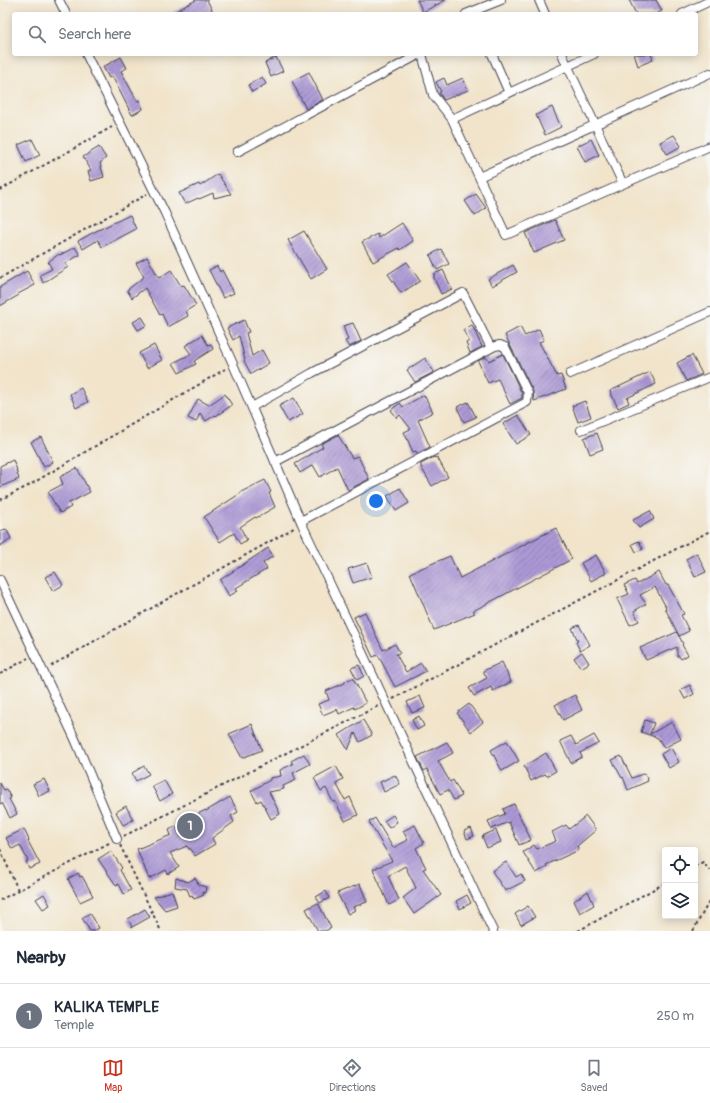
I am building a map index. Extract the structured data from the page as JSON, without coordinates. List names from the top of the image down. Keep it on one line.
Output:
{"page":{"search":"Search here","pins":"1","heading":"Nearby","list":[{"mark":"1","name":"KALIKA TEMPLE","note":"Temple","value":"250 m"}],"nav":["Map","Directions","Saved"]}}
